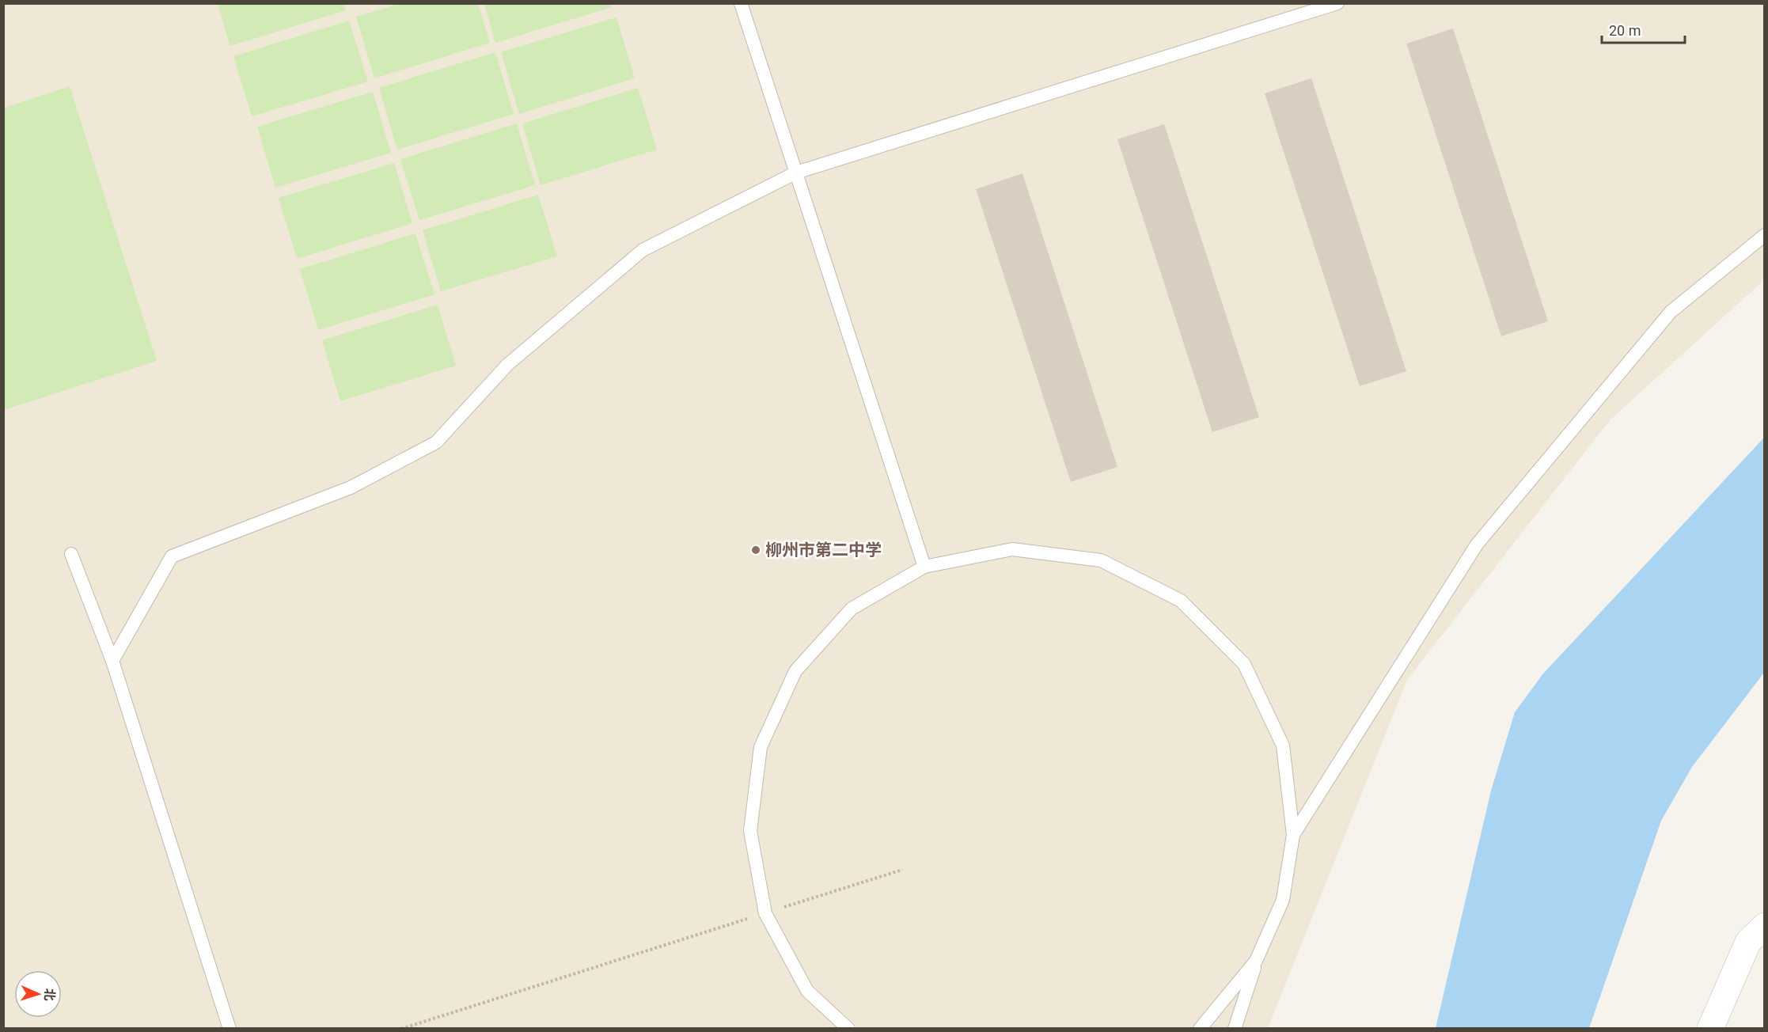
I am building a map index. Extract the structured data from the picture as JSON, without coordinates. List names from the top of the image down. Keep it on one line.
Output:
{"places":["柳州市第二中学"],"scale_bar":"20 m","north":"right"}
